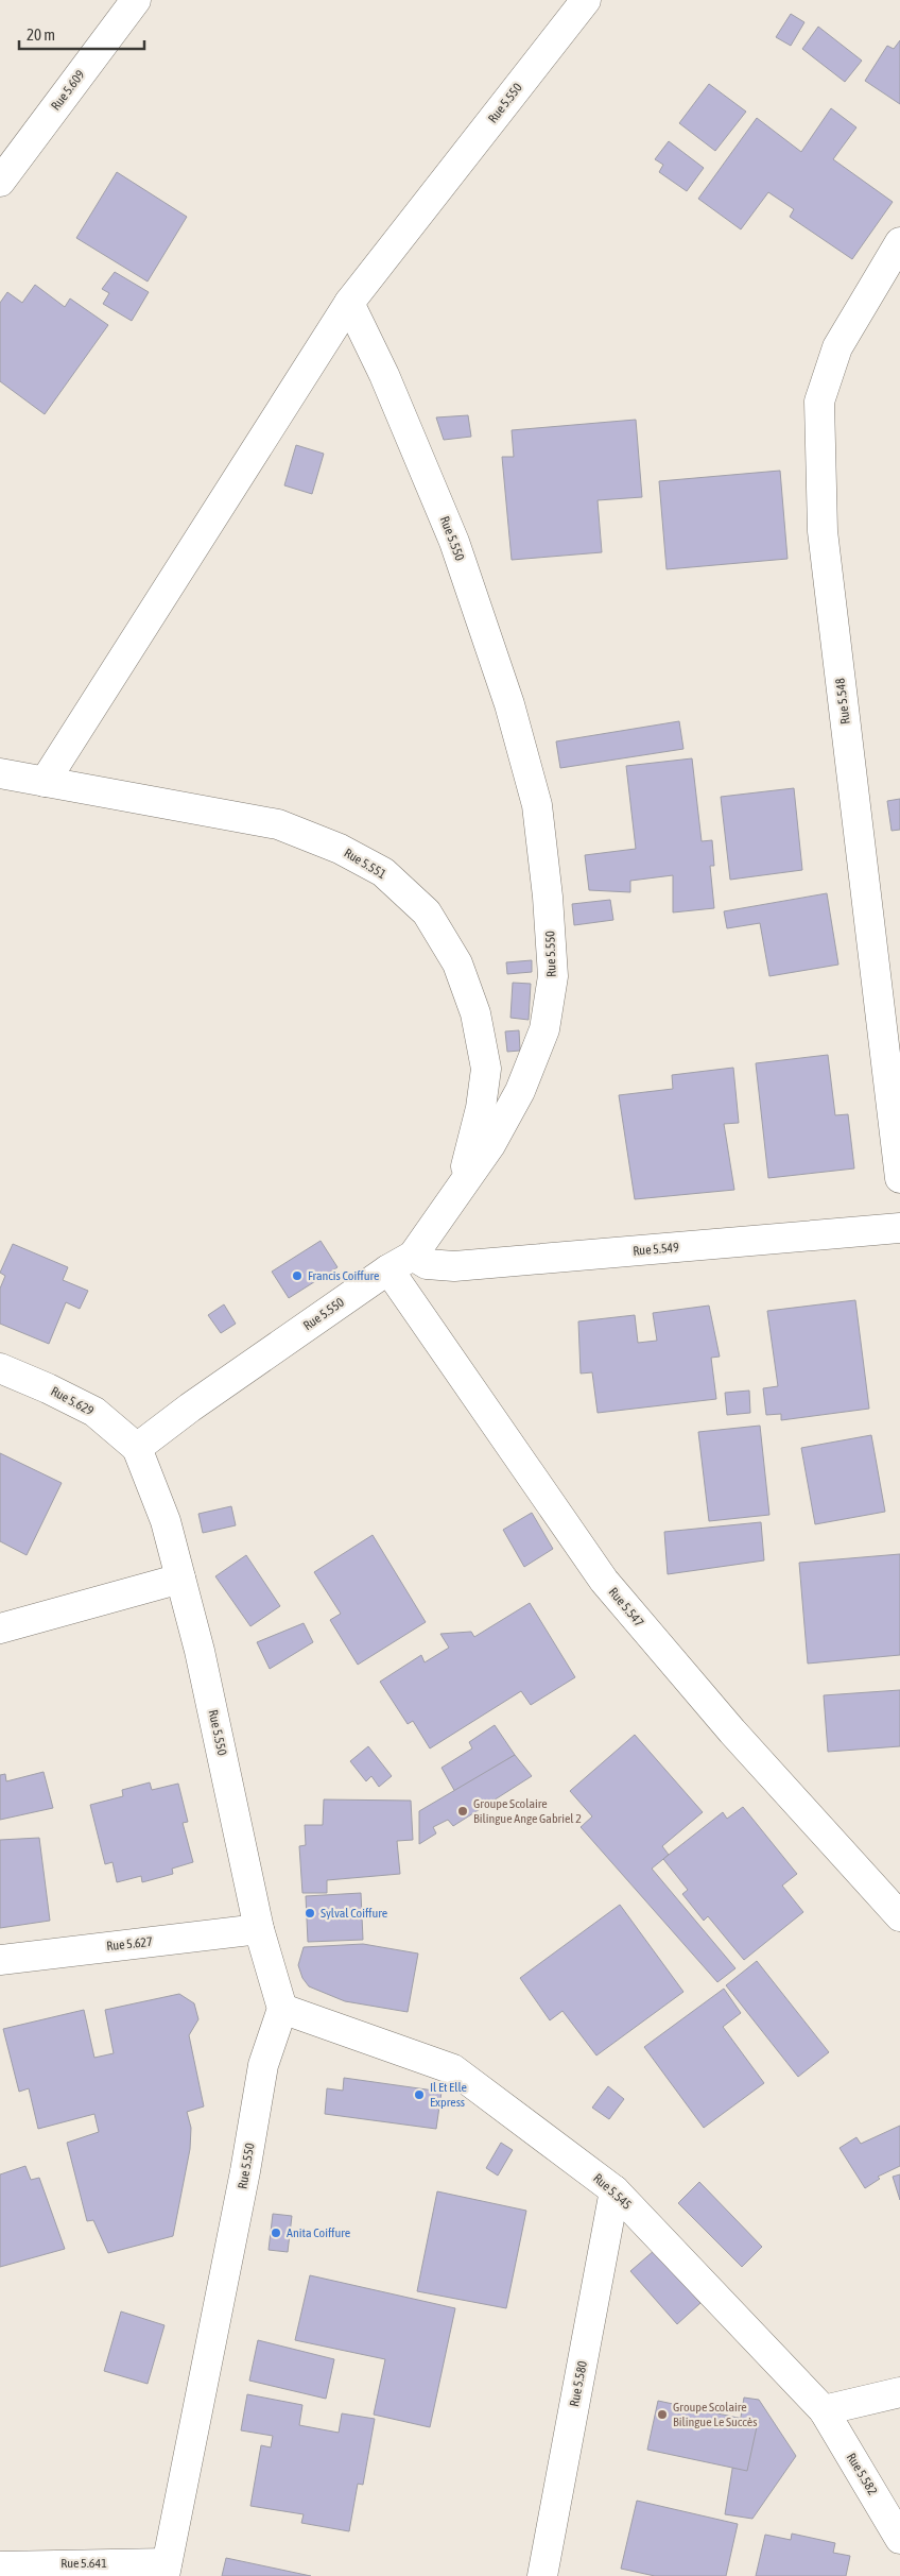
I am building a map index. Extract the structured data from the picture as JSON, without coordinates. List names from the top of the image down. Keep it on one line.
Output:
{"streets":{"street":["Rue 5.609","Rue 5.550","Rue 5.548","Rue 5.551","Rue 5.549","Rue 5.629","Rue 5.547","Rue 5.627","Rue 5.545","Rue 5.580","Rue 5.582","Rue 5.641"]},"crossings":[["Rue 5.550","Rue 5.551"],["Rue 5.550","Rue 5.549"],["Rue 5.550","Rue 5.629"],["Rue 5.550","Rue 5.547"],["Rue 5.550","Rue 5.627"],["Rue 5.550","Rue 5.545"],["Rue 5.550","Rue 5.641"],["Rue 5.545","Rue 5.580"],["Rue 5.545","Rue 5.582"]],"places":["Francis Coiffure","Groupe Scolaire Bilingue Ange Gabriel 2","Sylval Coiffure","Il Et Elle Express","Anita Coiffure","Groupe Scolaire Bilingue Le Succès"],"scale_bar":"20 m"}
